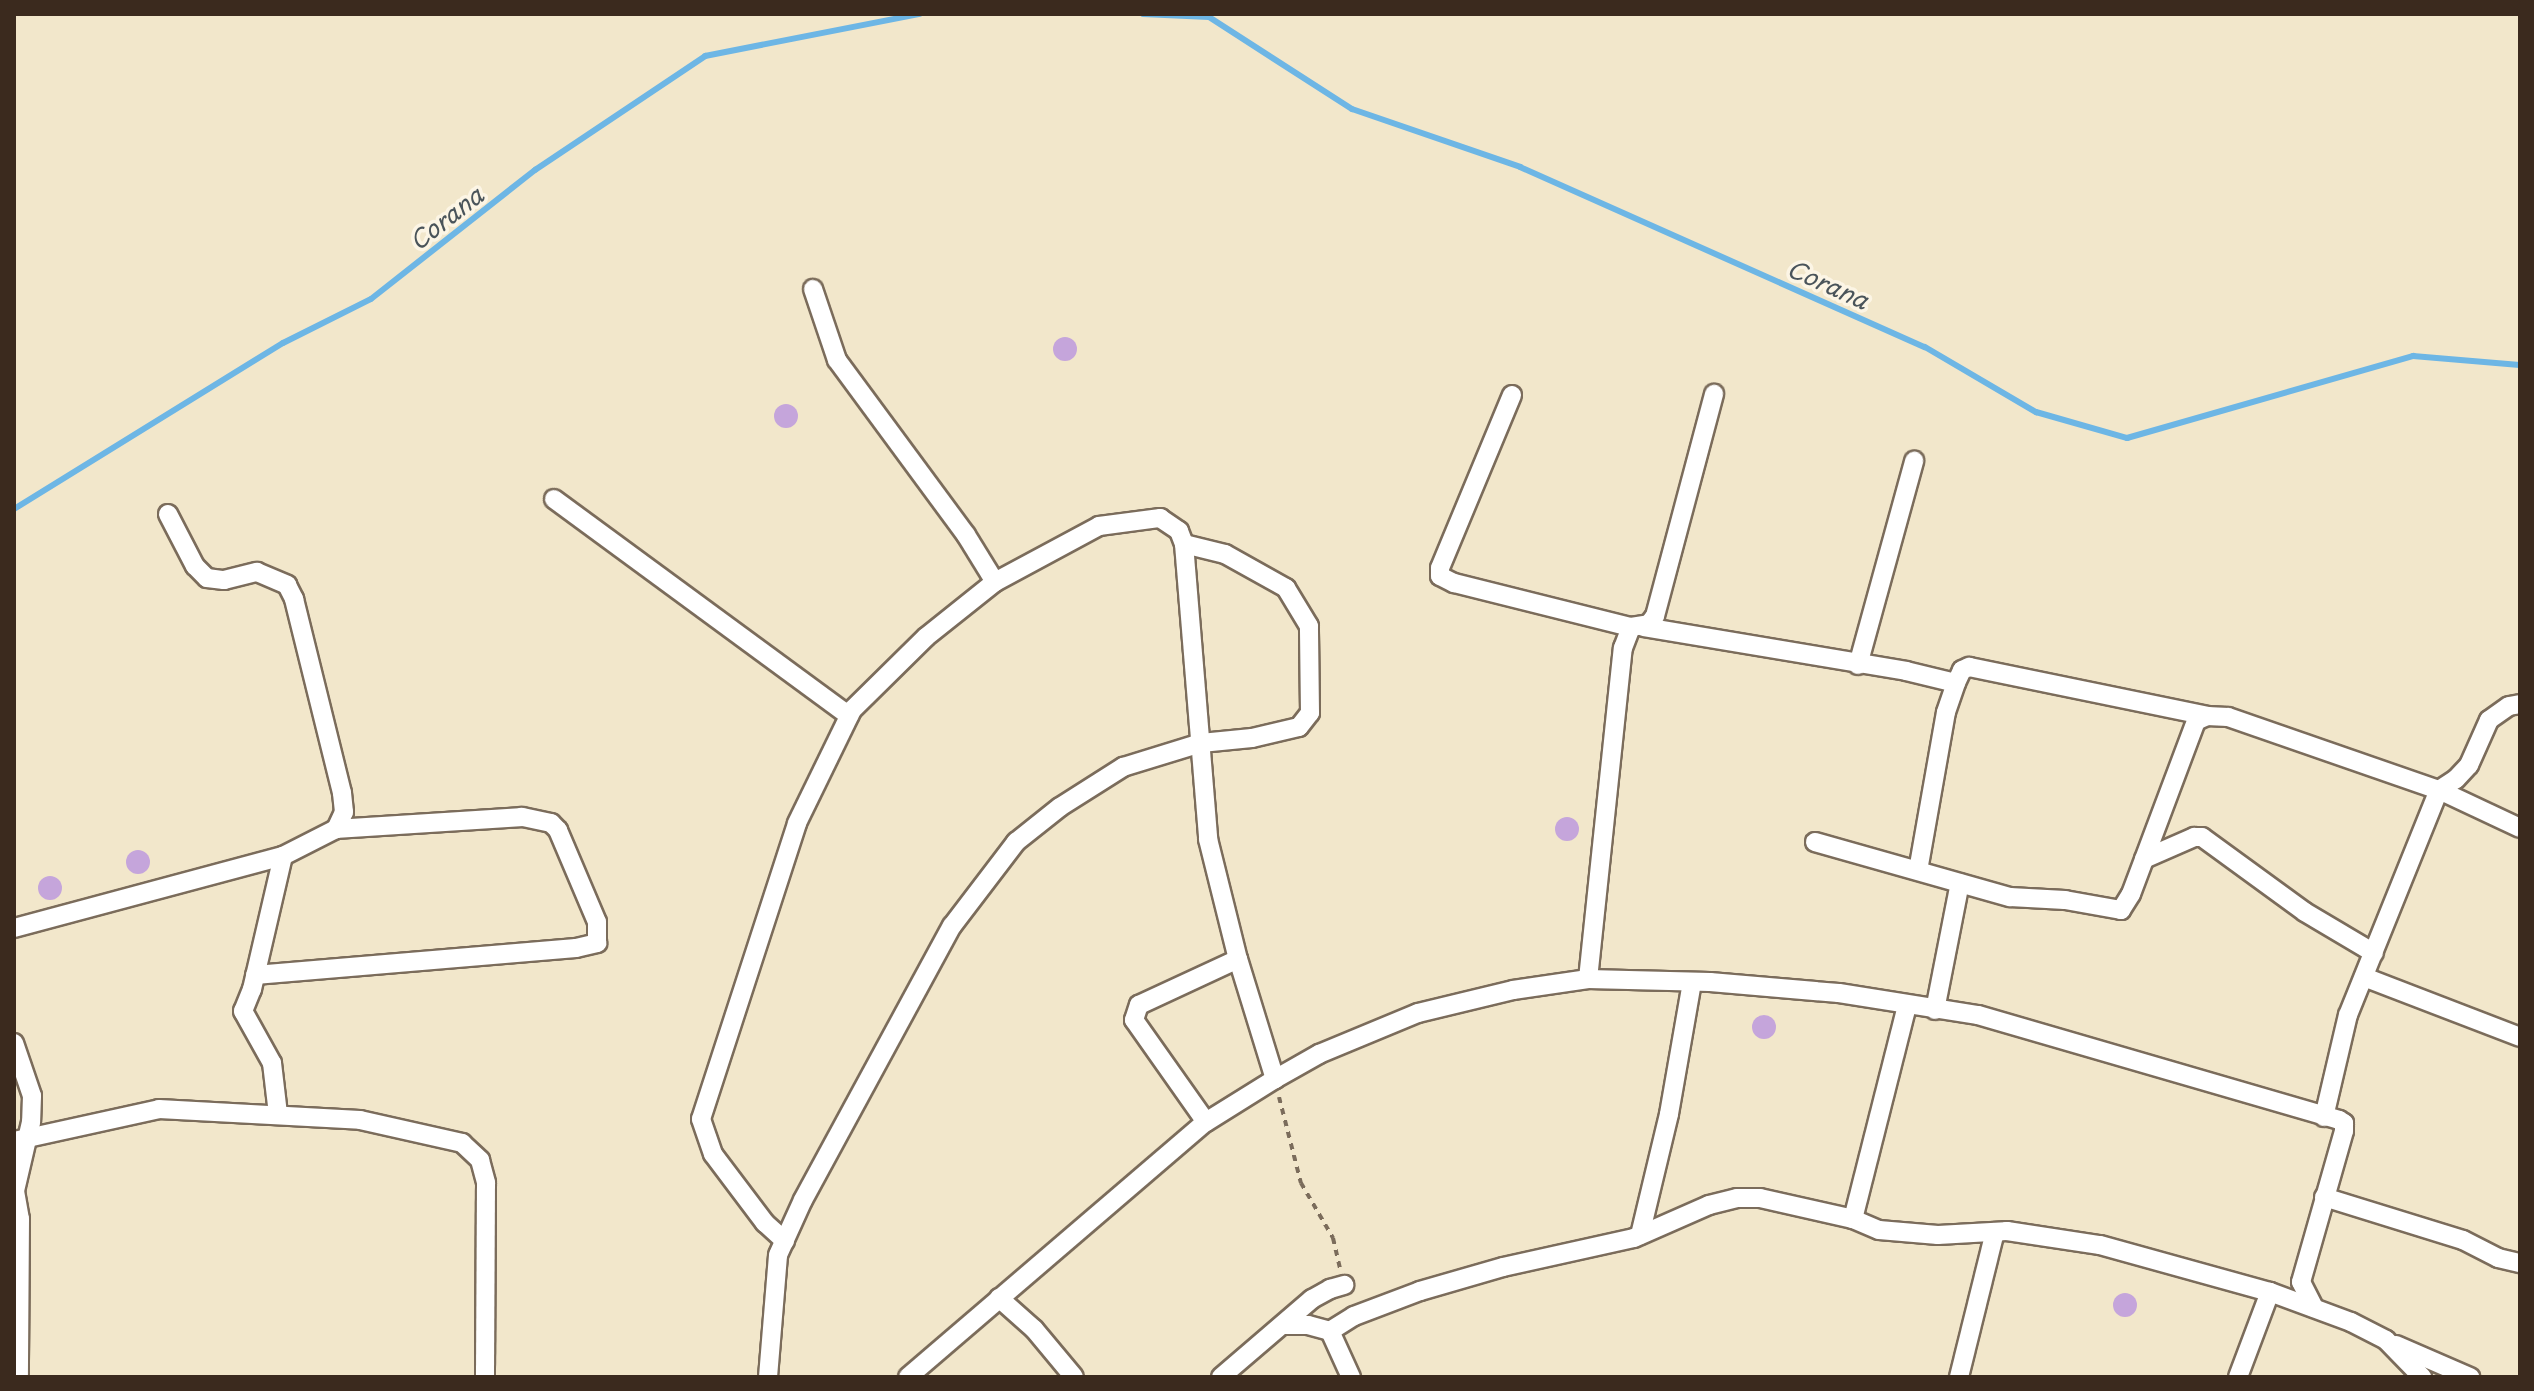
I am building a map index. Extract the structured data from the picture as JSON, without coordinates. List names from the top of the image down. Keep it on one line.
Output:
{"water":["Corana"]}
